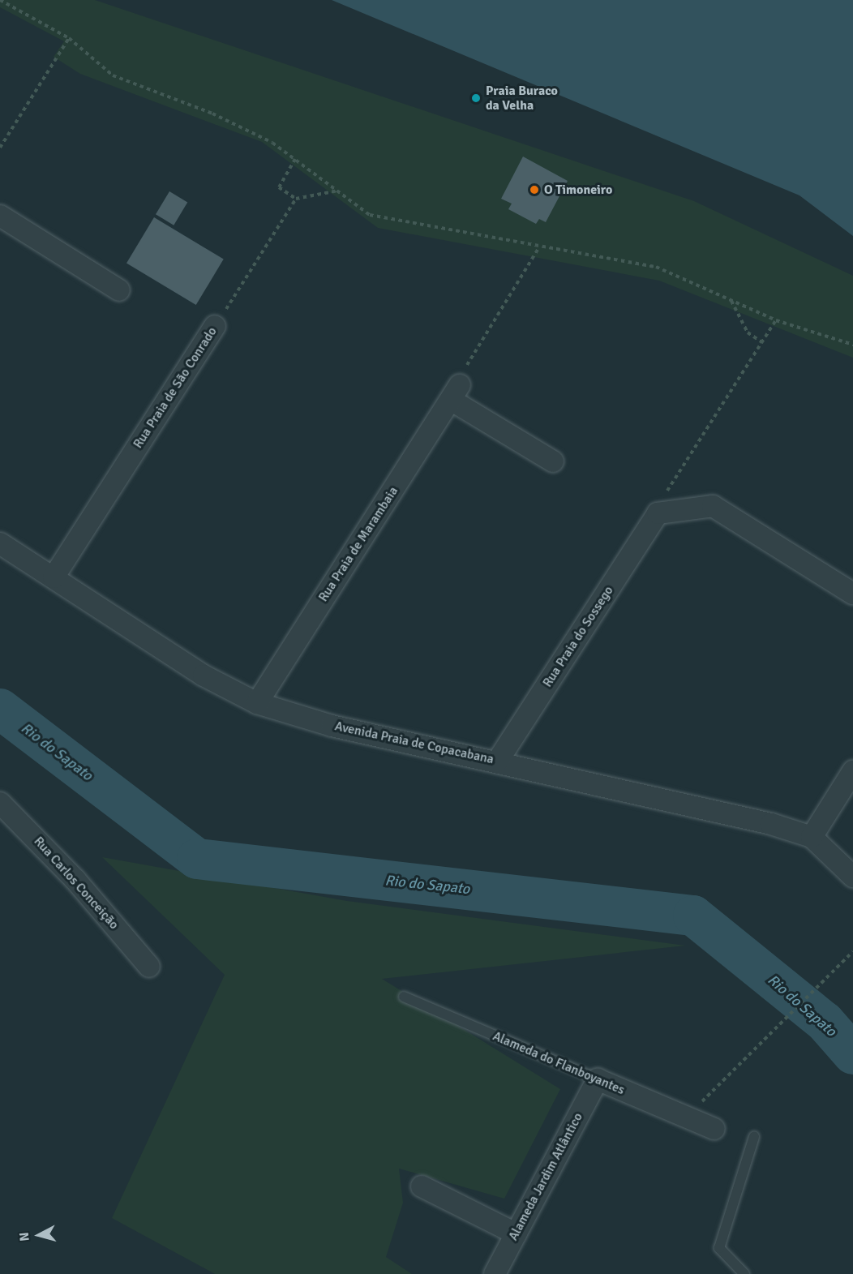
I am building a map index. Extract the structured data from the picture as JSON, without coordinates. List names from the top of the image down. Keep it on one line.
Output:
{"streets":{"street":["Rua Praia de São Conrado","Rua Praia de Marambaia","Rua Praia do Sossego","Avenida Praia de Copacabana","Rua Carlos Conceição","Alameda do Flanboyantes","Alameda Jardim Atlântico"]},"crossings":[["Rua Praia de São Conrado","Avenida Praia de Copacabana"],["Rua Praia de Marambaia","Avenida Praia de Copacabana"],["Rua Praia do Sossego","Avenida Praia de Copacabana"],["Alameda do Flanboyantes","Alameda Jardim Atlântico"]],"water":["Rio do Sapato"],"places":["Praia Buraco da Velha","O Timoneiro"],"north":"left"}
